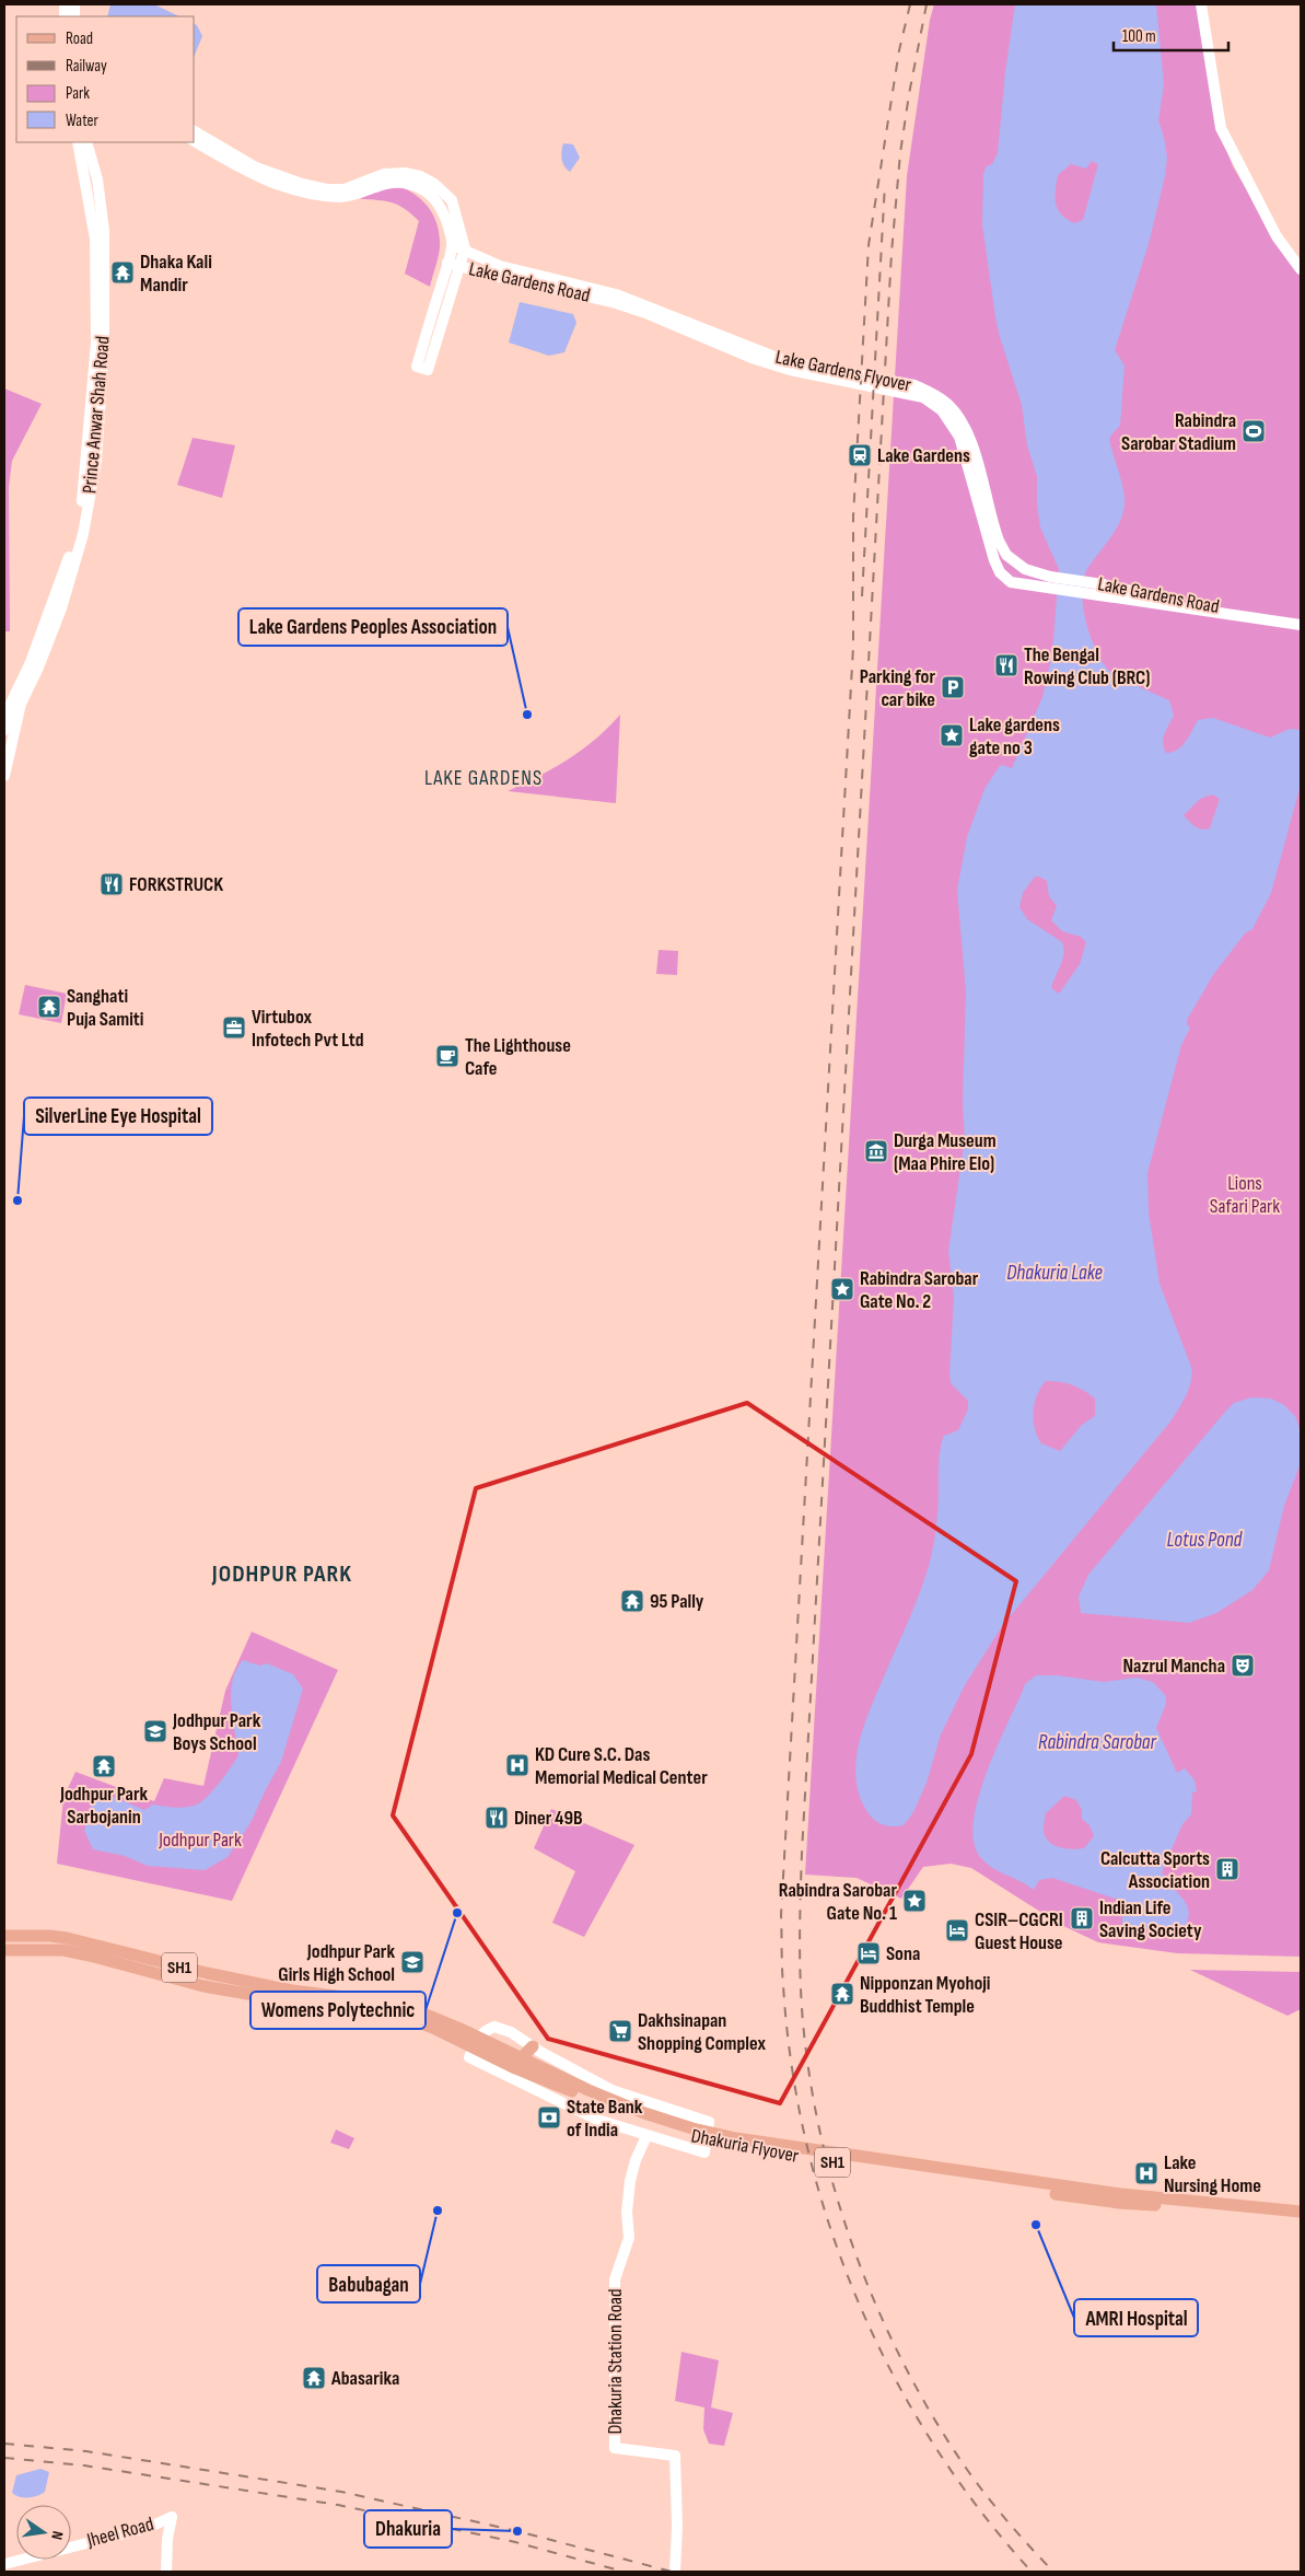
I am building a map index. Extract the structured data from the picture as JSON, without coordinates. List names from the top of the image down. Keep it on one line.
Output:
{"streets":{"main road":["Lake Gardens Road","Lake Gardens Flyover","Prince Anwar Shah Road","SH1","Dhakuria Flyover","Dhakuria Station Road","Jheel Road"]},"crossings":[["Lake Gardens Road","Lake Gardens Flyover"],["SH1","Dhakuria Flyover"]],"districts":["LAKE GARDENS","JODHPUR PARK"],"water":["Dhakuria Lake","Lotus Pond","Rabindra Sarobar"],"parks":["Lions Safari Park","Jodhpur Park"],"places":{"temple":["Dhaka Kali Mandir","Sanghati Puja Samiti","95 Pally","Jodhpur Park Sarbojanin","Nipponzan Myohoji Buddhist Temple","Abasarika"],"sports":["Rabindra Sarobar Stadium"],"station":["Lake Gardens"],"restaurant":["The Bengal Rowing Club (BRC)","FORKSTRUCK","Diner 49B"],"parking":["Parking for car bike"],"other":["Lake Gardens Peoples Association","SilverLine Eye Hospital","Womens Polytechnic","Babubagan","AMRI Hospital","Dhakuria"],"place":["Lake gardens gate no 3","Rabindra Sarobar Gate No. 2","Rabindra Sarobar Gate No. 1"],"office":["Virtubox Infotech Pvt Ltd"],"cafe":["The Lighthouse Cafe"],"museum":["Durga Museum (Maa Phire Elo)"],"theatre":["Nazrul Mancha"],"school or university":["Jodhpur Park Boys School","Jodhpur Park Girls High School"],"hospital":["KD Cure S.C. Das Memorial Medical Center","Lake Nursing Home"],"building":["Calcutta Sports Association","Indian Life Saving Society"],"hotel":["CSIR–CGCRI Guest House","Sona"],"supermarket":["Dakhsinapan Shopping Complex"],"bank":["State Bank of India"]},"legend":["Road","Railway","Park","Water"],"scale_bar":"100 m","north":"right"}
